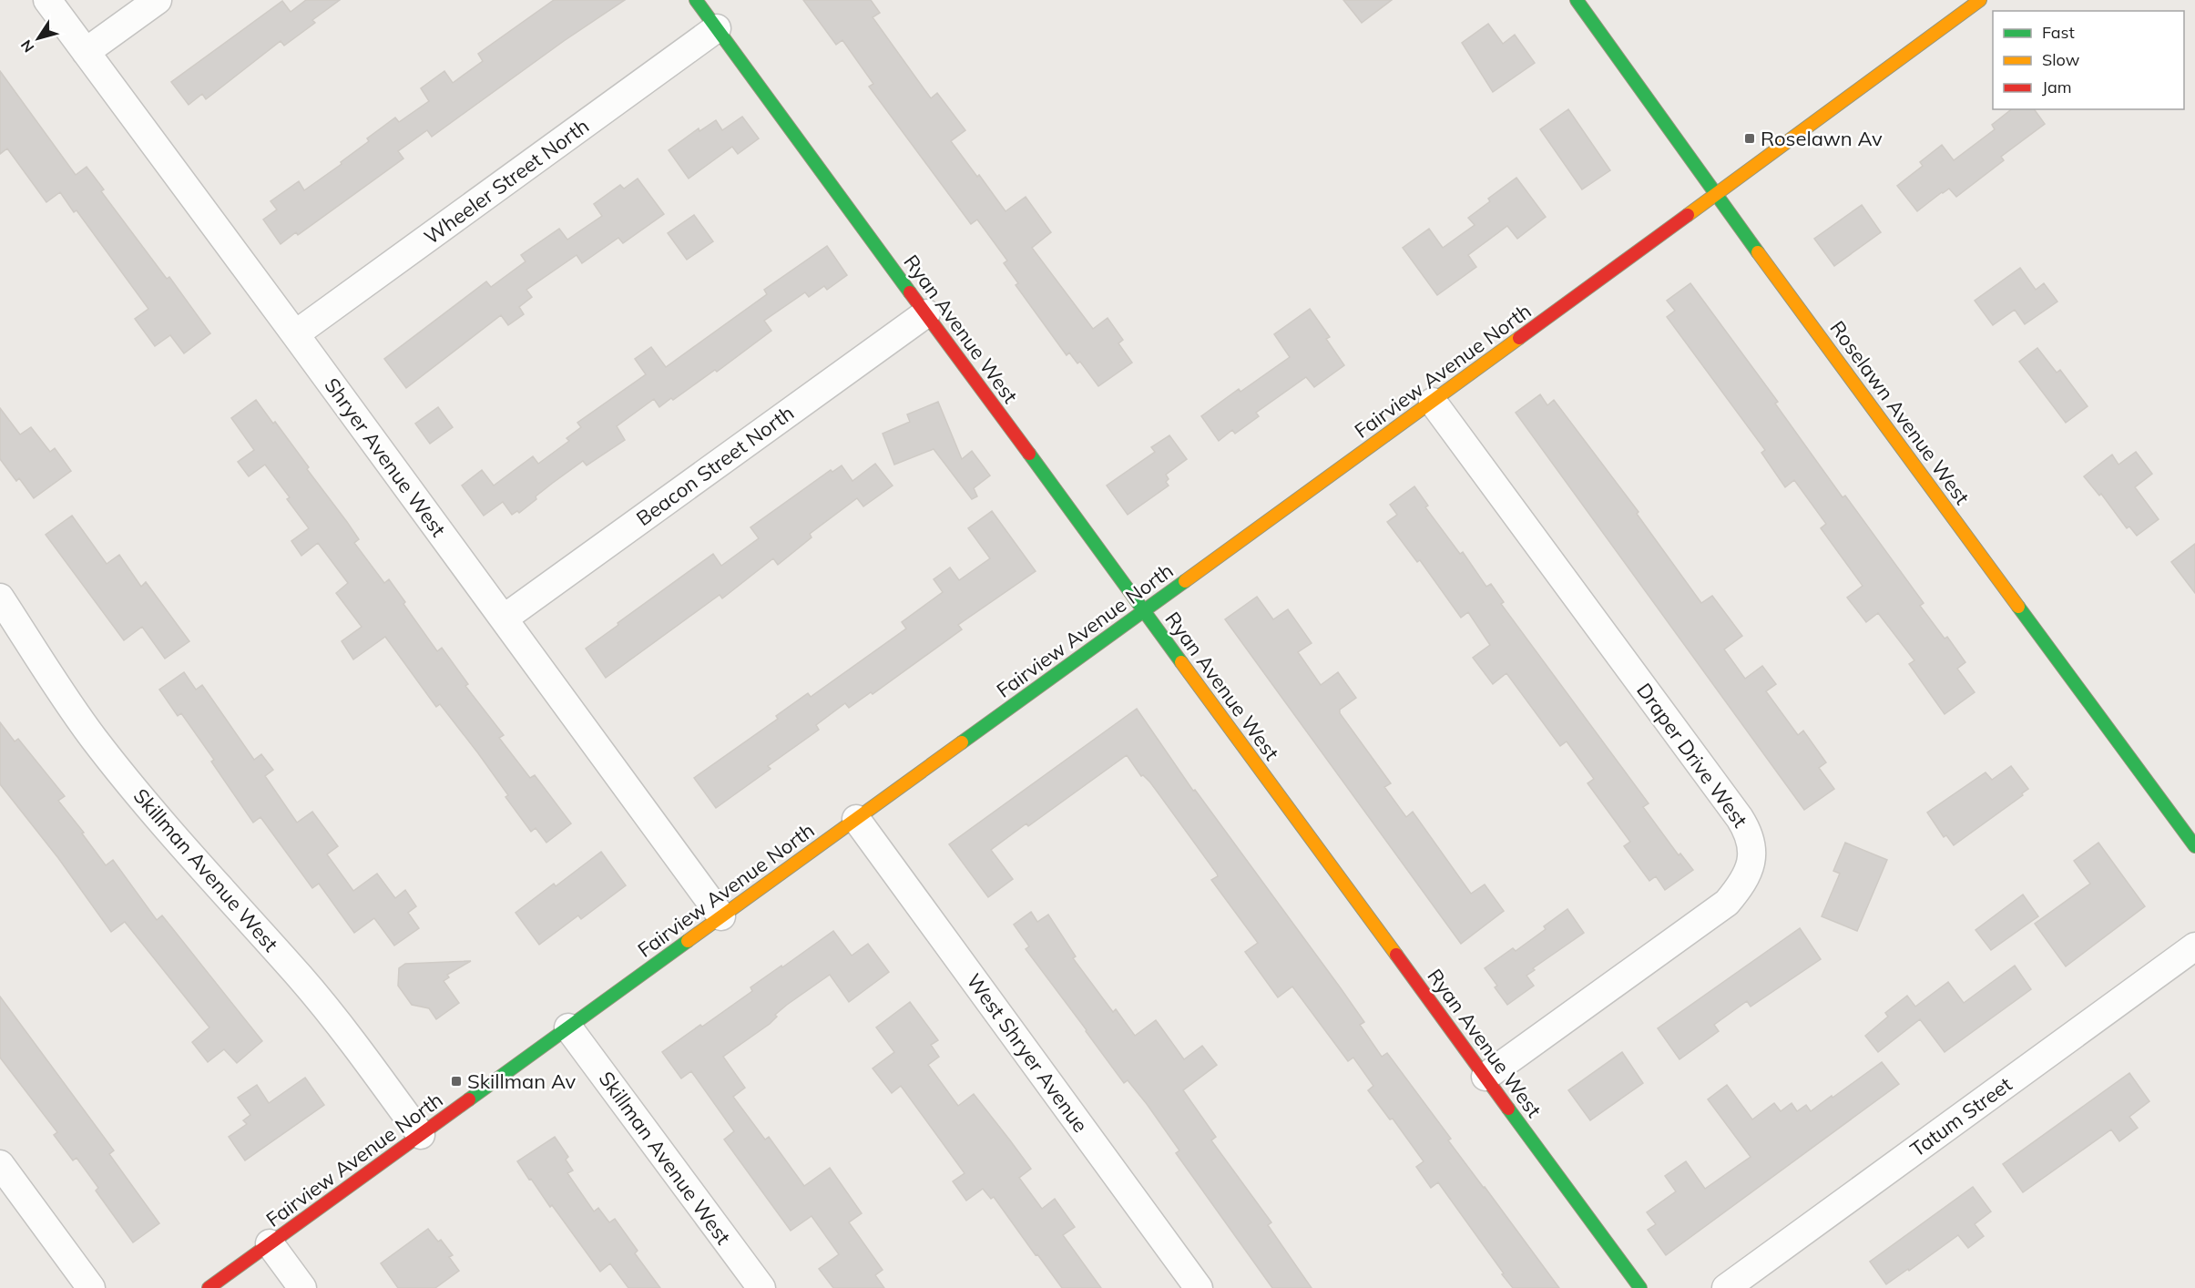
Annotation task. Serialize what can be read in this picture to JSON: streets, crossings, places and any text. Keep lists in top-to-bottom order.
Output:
{
  "streets": {
    "street": [
      "Wheeler Street North",
      "Ryan Avenue West",
      "Fairview Avenue North",
      "Roselawn Avenue West",
      "Shryer Avenue West",
      "Beacon Street North",
      "Draper Drive West",
      "Skillman Avenue West",
      "West Shryer Avenue",
      "Tatum Street"
    ]
  },
  "crossings": [
    ["Wheeler Street North", "Ryan Avenue West"],
    ["Wheeler Street North", "Shryer Avenue West"],
    ["Ryan Avenue West", "Fairview Avenue North"],
    ["Ryan Avenue West", "Beacon Street North"],
    ["Ryan Avenue West", "Draper Drive West"],
    ["Fairview Avenue North", "Roselawn Avenue West"],
    ["Fairview Avenue North", "Shryer Avenue West"],
    ["Fairview Avenue North", "Draper Drive West"],
    ["Fairview Avenue North", "Skillman Avenue West"],
    ["Fairview Avenue North", "West Shryer Avenue"],
    ["Shryer Avenue West", "Beacon Street North"]
  ],
  "places": {
    "transit": ["Roselawn Av", "Skillman Av"]
  },
  "legend": ["Fast", "Slow", "Jam"],
  "north": "bottom left"
}
